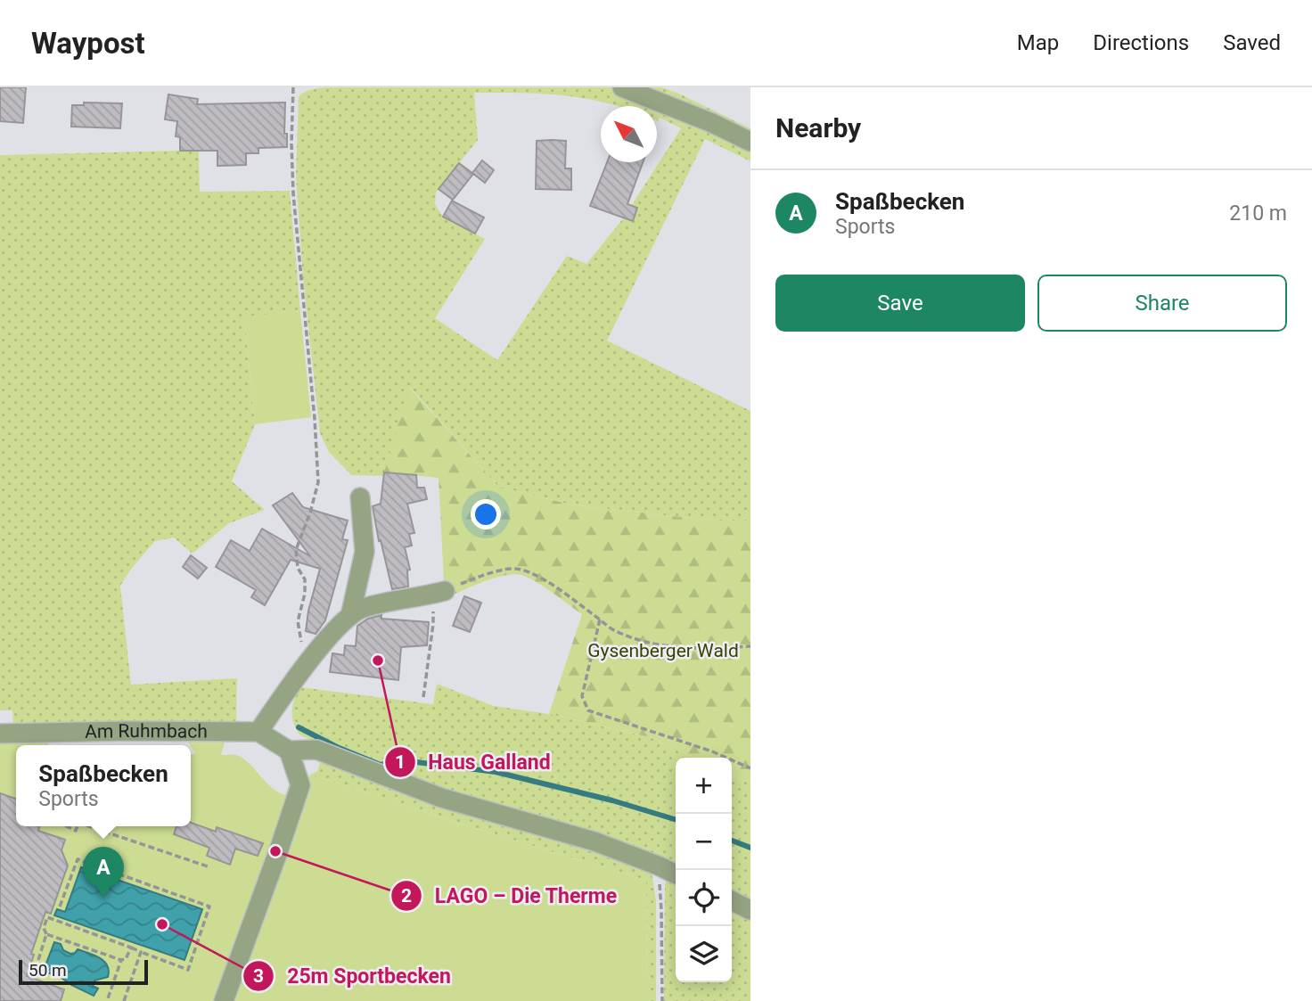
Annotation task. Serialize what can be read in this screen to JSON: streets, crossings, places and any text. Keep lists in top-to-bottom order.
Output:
{
  "streets": {
    "street": ["Am Ruhmbach"]
  },
  "parks": ["Gysenberger Wald"],
  "places": ["Haus Galland", "LAGO – Die Therme", "25m Sportbecken"],
  "scale_bar": "50 m",
  "north": "top left",
  "page": {
    "header": "Waypost",
    "nav": ["Map", "Directions", "Saved"],
    "heading": "Nearby",
    "list": [
      {
        "mark": "A",
        "name": "Spaßbecken",
        "note": "Sports",
        "value": "210 m"
      }
    ],
    "buttons": ["Save", "Share"],
    "popup": ["Spaßbecken", "Sports"],
    "map_buttons": ["+", "−"],
    "pins": "A",
    "scale": "50 m"
  }
}
